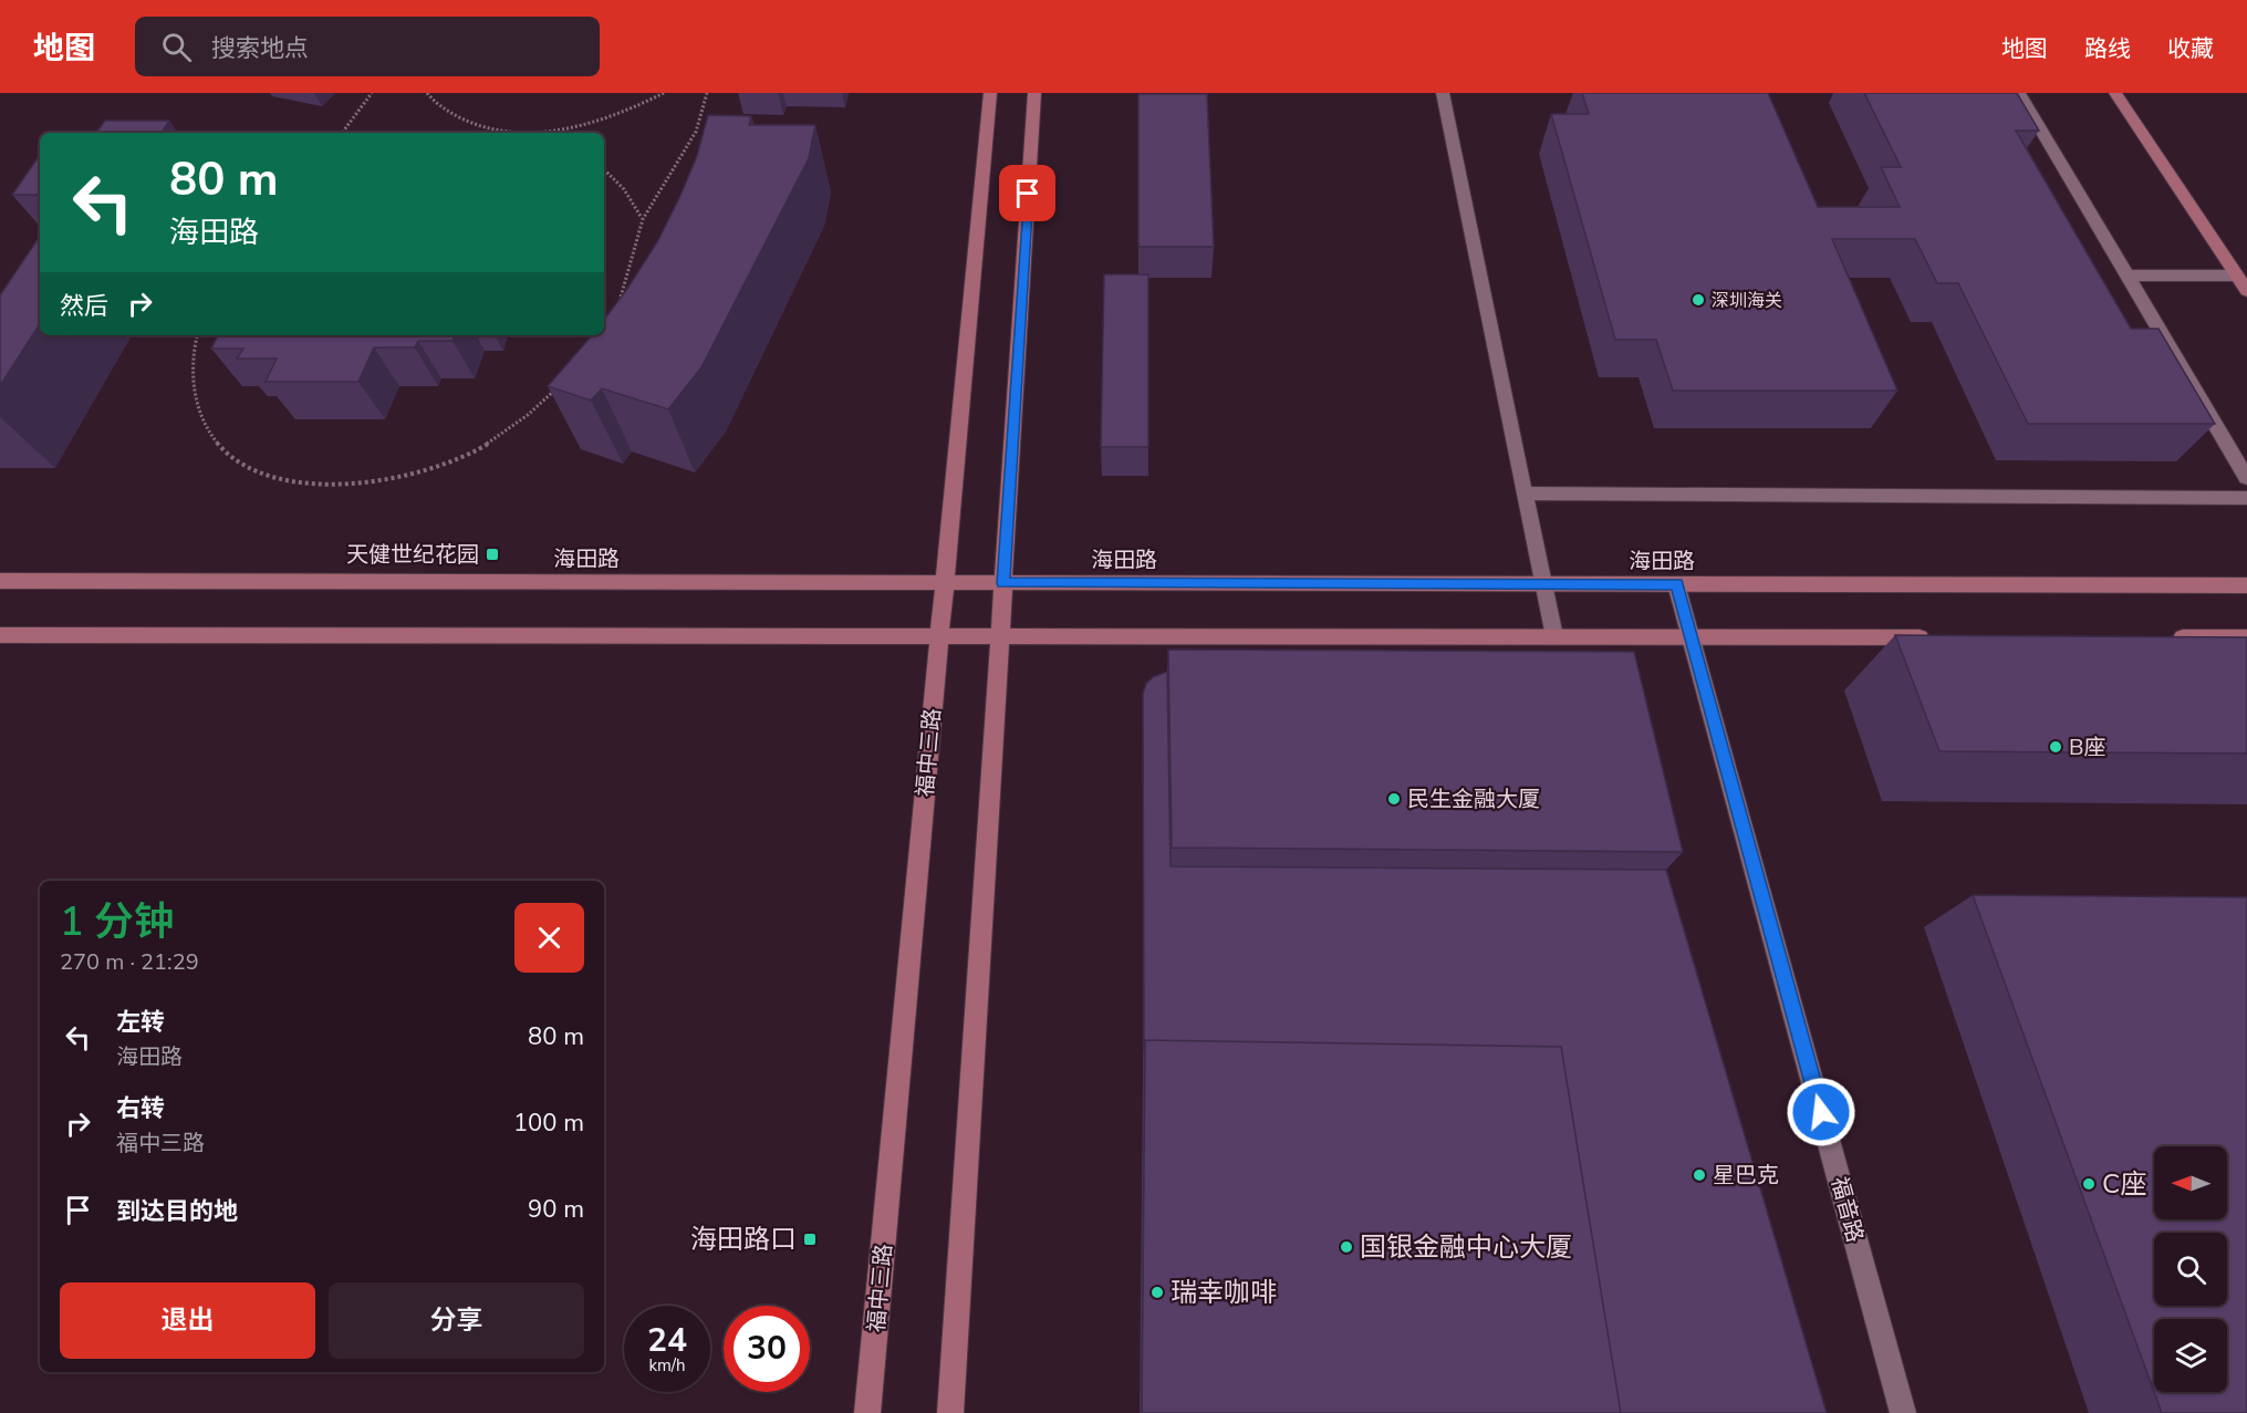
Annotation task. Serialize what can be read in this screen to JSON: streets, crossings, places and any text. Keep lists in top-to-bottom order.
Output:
{
  "streets": {
    "street": ["海田路", "福中三路", "福音路"]
  },
  "crossings": [
    ["海田路", "福中三路"],
    ["海田路", "福音路"]
  ],
  "places": {
    "other": [
      "深圳海关",
      "B座",
      "民生金融大厦",
      "星巴克",
      "C座",
      "国银金融中心大厦",
      "瑞幸咖啡"
    ],
    "transit": ["天健世纪花园", "海田路口"]
  },
  "north": "left",
  "page": {
    "header": "地图",
    "search": "搜索地点",
    "nav": ["地图", "路线", "收藏"],
    "turn": ["80 m", "海田路"],
    "then": "然后",
    "heading": ["1 分钟", "270 m · 21:29"],
    "list": [
      {
        "name": "左转",
        "note": "海田路",
        "value": "80 m"
      },
      {
        "name": "右转",
        "note": "福中三路",
        "value": "100 m"
      },
      {
        "name": "到达目的地",
        "value": "90 m"
      }
    ],
    "buttons": ["退出", "分享"],
    "speed": "24 km/h",
    "limit": "30"
  }
}
